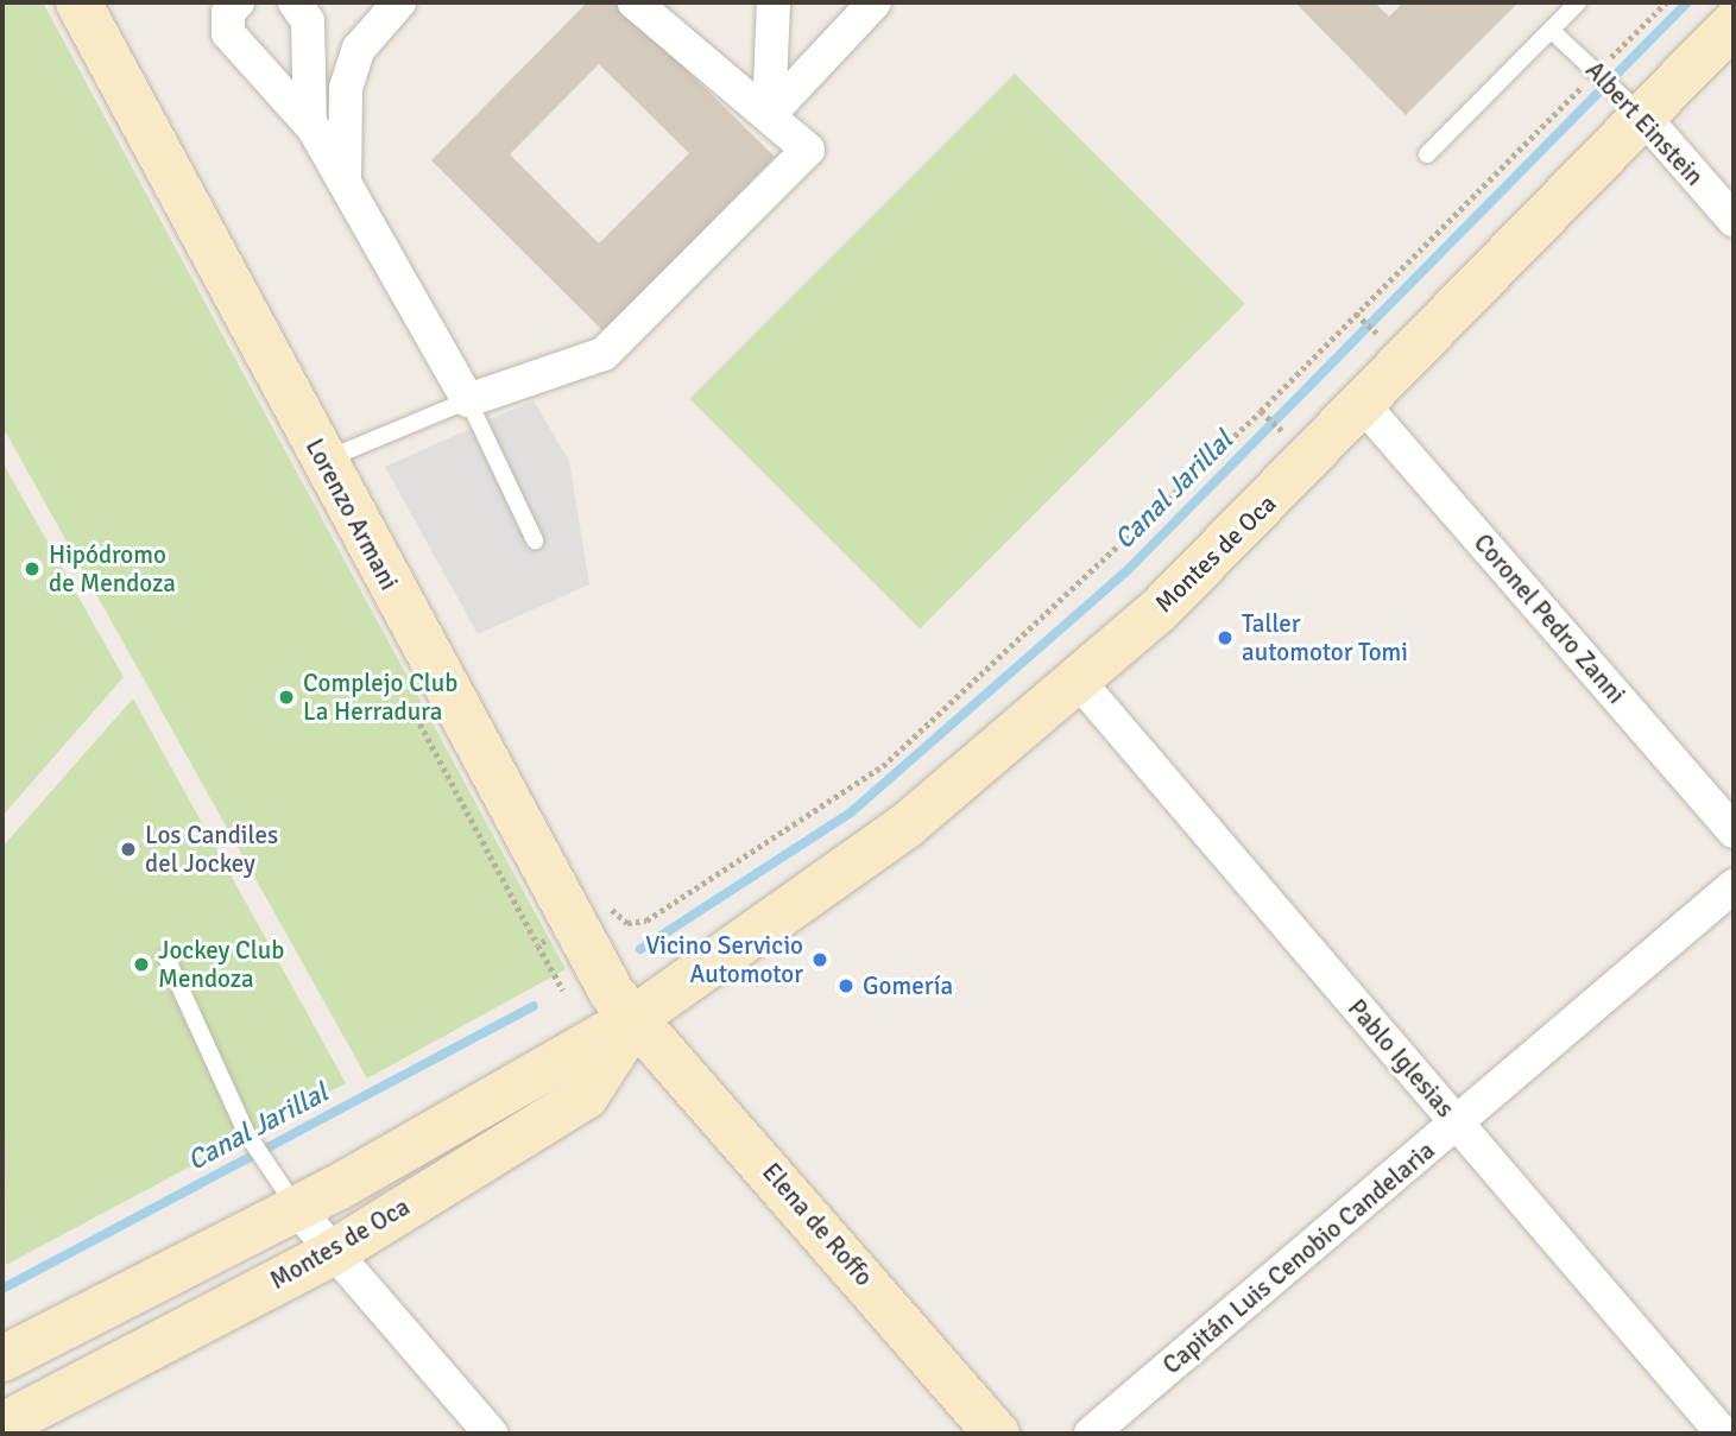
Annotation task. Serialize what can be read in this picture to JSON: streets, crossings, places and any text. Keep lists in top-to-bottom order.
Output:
{
  "streets": {
    "main road": ["Lorenzo Armani", "Montes de Oca", "Elena de Roffo"],
    "street": [
      "Albert Einstein",
      "Coronel Pedro Zanni",
      "Pablo Iglesias",
      "Capitán Luis Cenobio Candelaria"
    ]
  },
  "crossings": [
    ["Albert Einstein", "Montes de Oca"],
    ["Lorenzo Armani", "Montes de Oca"],
    ["Lorenzo Armani", "Elena de Roffo"],
    ["Montes de Oca", "Coronel Pedro Zanni"],
    ["Montes de Oca", "Pablo Iglesias"],
    ["Montes de Oca", "Elena de Roffo"],
    ["Pablo Iglesias", "Capitán Luis Cenobio Candelaria"]
  ],
  "water": ["Canal Jarillal"],
  "places": [
    "Hipódromo de Mendoza",
    "Taller automotor Tomi",
    "Complejo Club La Herradura",
    "Los Candiles del Jockey",
    "Vicino Servicio Automotor",
    "Jockey Club Mendoza",
    "Gomería"
  ]
}
